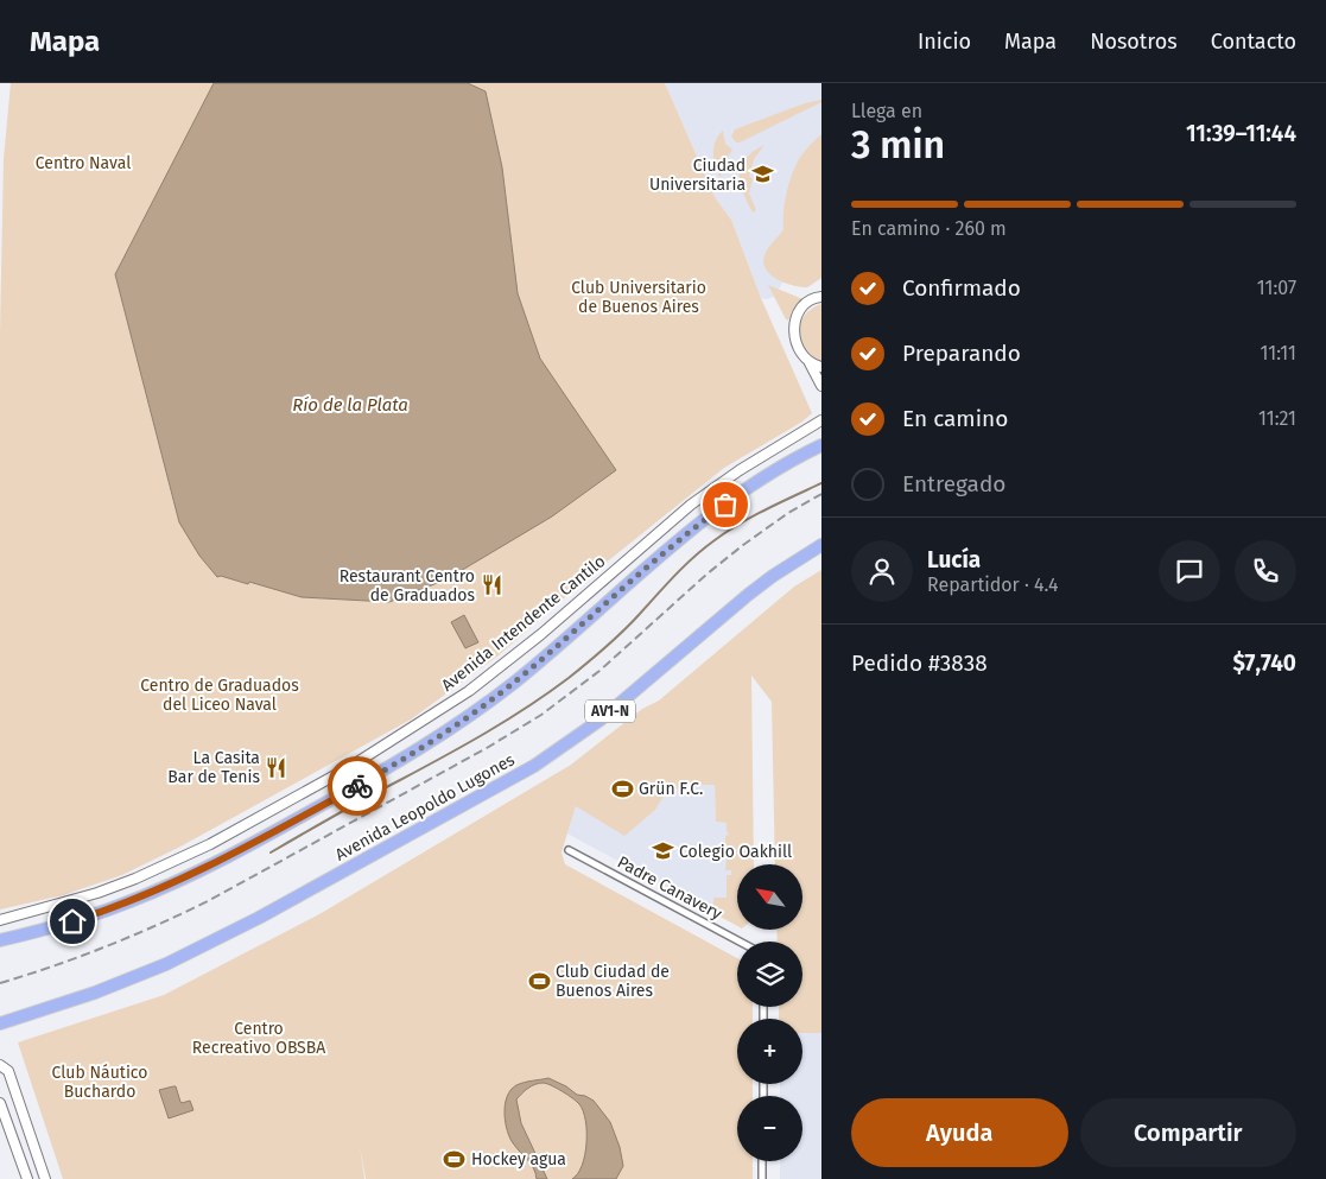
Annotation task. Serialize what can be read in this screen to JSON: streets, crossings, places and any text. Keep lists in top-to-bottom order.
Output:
{
  "streets": {
    "highway": ["AV1-N", "Avenida Leopoldo Lugones"],
    "street": ["Avenida Intendente Cantilo", "Padre Canavery"]
  },
  "water": ["Río de la Plata"],
  "parks": [
    "Centro Naval",
    "Club Universitario de Buenos Aires",
    "Centro de Graduados del Liceo Naval",
    "Centro Recreativo OBSBA",
    "Club Náutico Buchardo"
  ],
  "places": {
    "school or university": ["Ciudad Universitaria", "Colegio Oakhill"],
    "restaurant": ["Restaurant Centro de Graduados", "La Casita Bar de Tenis"],
    "sports": ["Grün F.C.", "Club Ciudad de Buenos Aires", "Hockey agua"]
  },
  "north": "top left",
  "page": {
    "header": "Mapa",
    "nav": [
      "Inicio",
      "Mapa",
      "Nosotros",
      "Contacto"
    ],
    "heading": ["3 min", "Llega en", "11:39–11:44"],
    "panel": [
      "Lucía",
      "Repartidor · 4.4",
      "Pedido #3838",
      "$7,740"
    ],
    "bar": "En camino · 260 m",
    "list": [
      ["Confirmado", "11:07"],
      ["Preparando", "11:11"],
      ["En camino", "11:21"],
      "Entregado"
    ],
    "map_buttons": ["+", "−"],
    "buttons": ["Ayuda", "Compartir"]
  }
}
